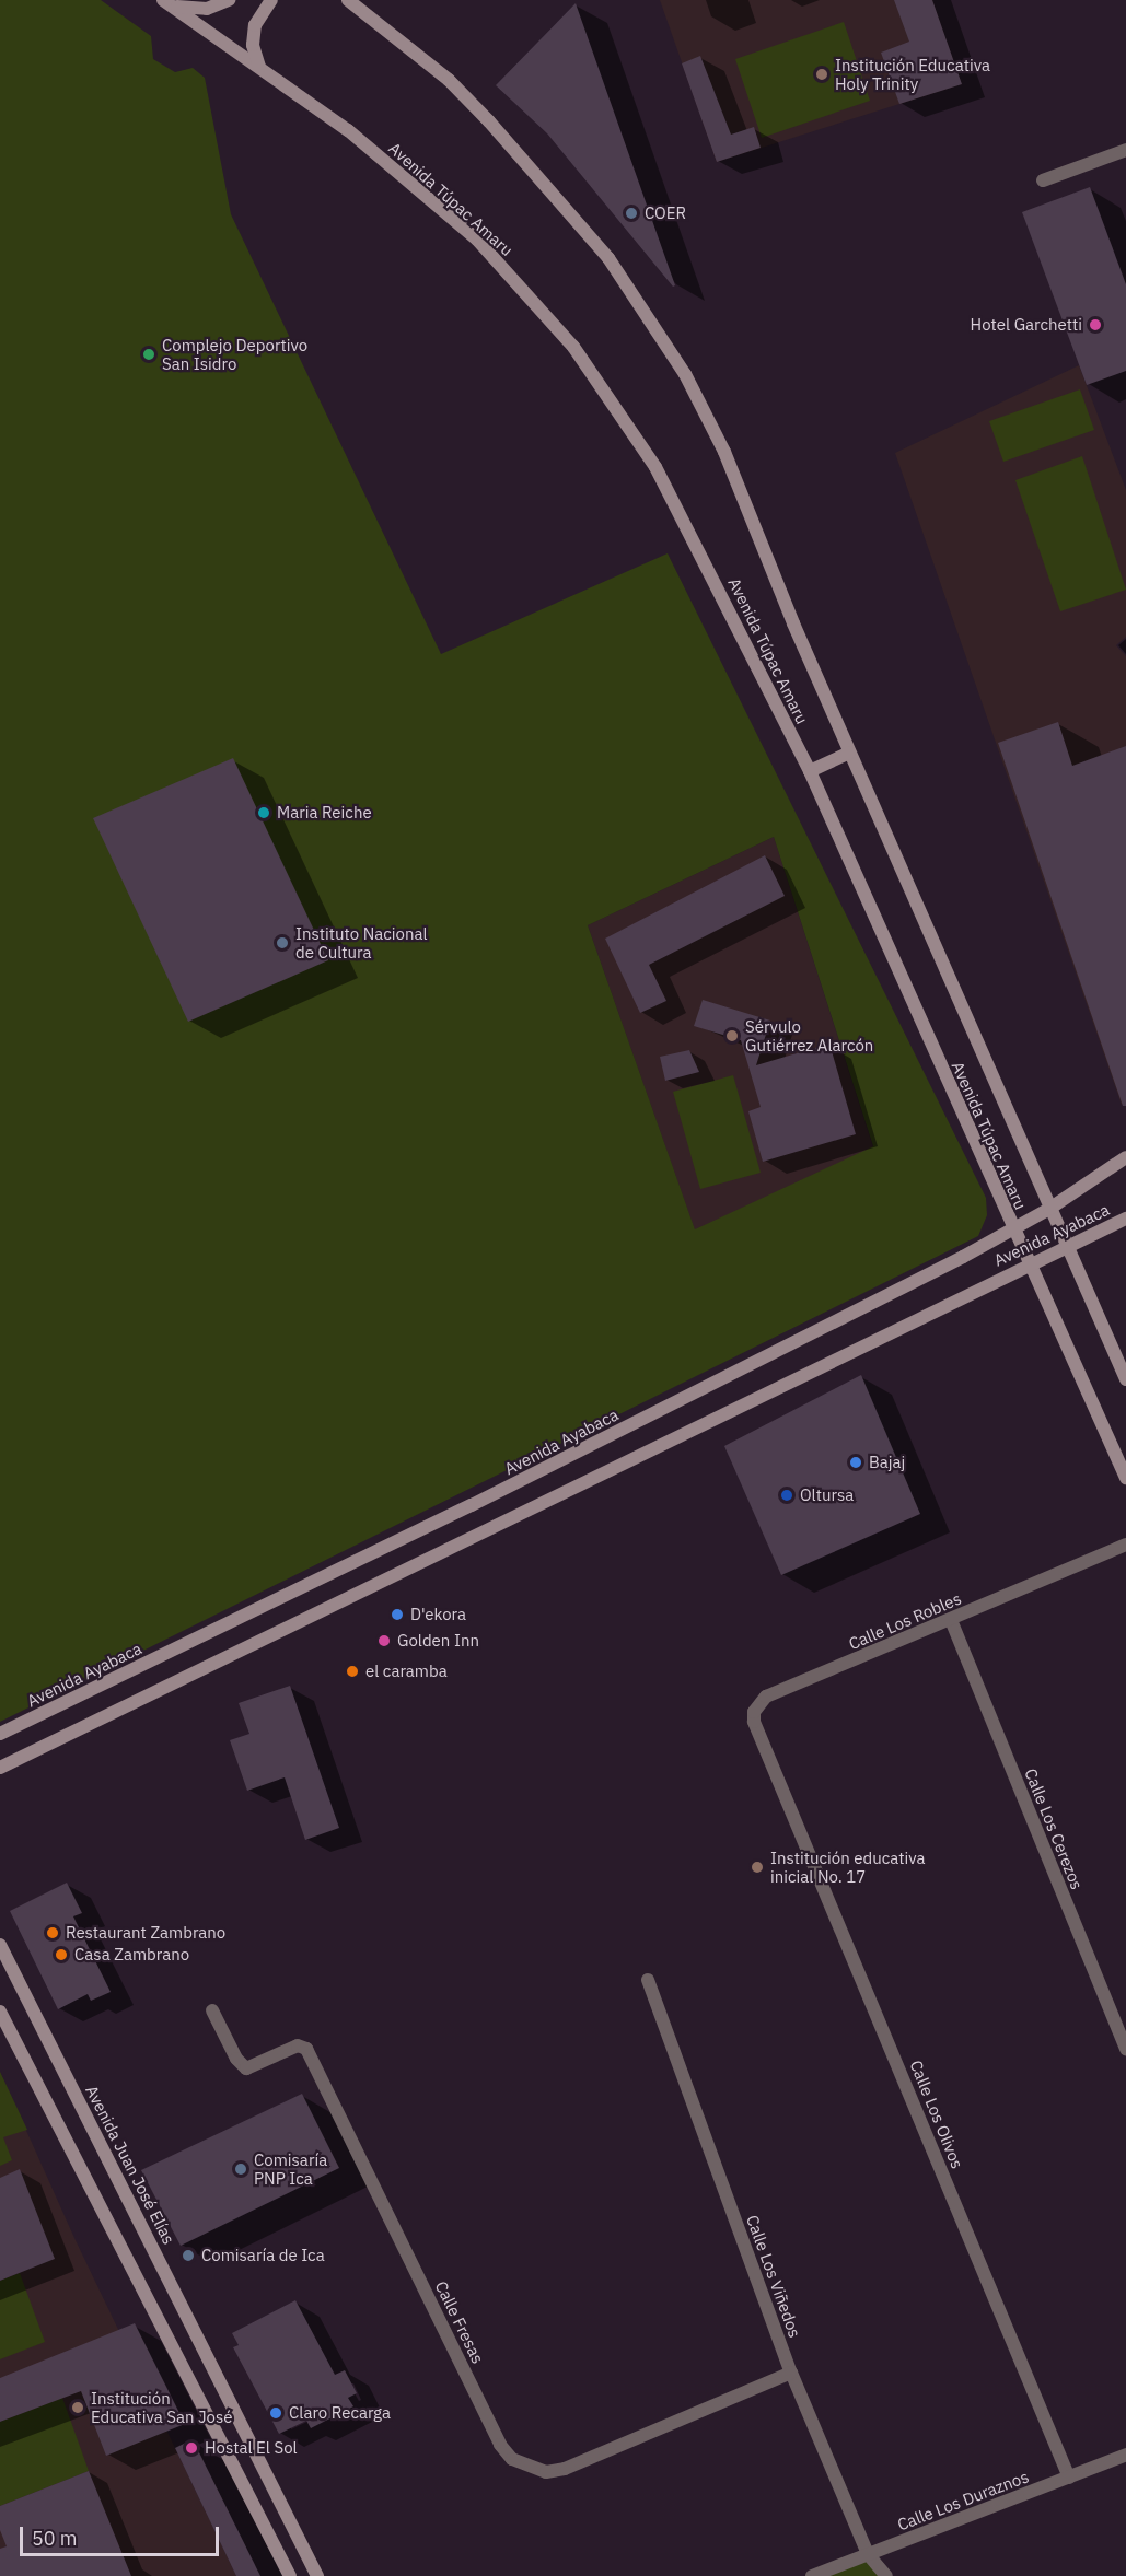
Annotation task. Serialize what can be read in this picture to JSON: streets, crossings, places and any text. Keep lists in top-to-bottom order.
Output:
{
  "streets": {
    "street": [
      "Avenida Túpac Amaru",
      "Avenida Ayabaca",
      "Calle Los Robles",
      "Calle Los Cerezos",
      "Calle Los Olivos",
      "Avenida Juan José Elías",
      "Calle Los Viñedos",
      "Calle Fresas",
      "Calle Los Duraznos"
    ]
  },
  "crossings": [
    ["Avenida Túpac Amaru", "Avenida Ayabaca"],
    ["Calle Los Robles", "Calle Los Cerezos"],
    ["Calle Los Robles", "Calle Los Olivos"],
    ["Calle Los Olivos", "Calle Los Duraznos"],
    ["Calle Los Viñedos", "Calle Fresas"],
    ["Calle Los Viñedos", "Calle Los Duraznos"]
  ],
  "places": [
    "Institución Educativa Holy Trinity",
    "COER",
    "Hotel Garchetti",
    "Complejo Deportivo San Isidro",
    "Maria Reiche",
    "Instituto Nacional de Cultura",
    "Sérvulo Gutiérrez Alarcón",
    "Bajaj",
    "Oltursa",
    "D'ekora",
    "Golden Inn",
    "el caramba",
    "Institución educativa inicial No. 17",
    "Restaurant Zambrano",
    "Casa Zambrano",
    "Comisaría PNP Ica",
    "Comisaría de Ica",
    "Institución Educativa San José",
    "Claro Recarga",
    "Hostal El Sol"
  ],
  "scale_bar": "50 m"
}
